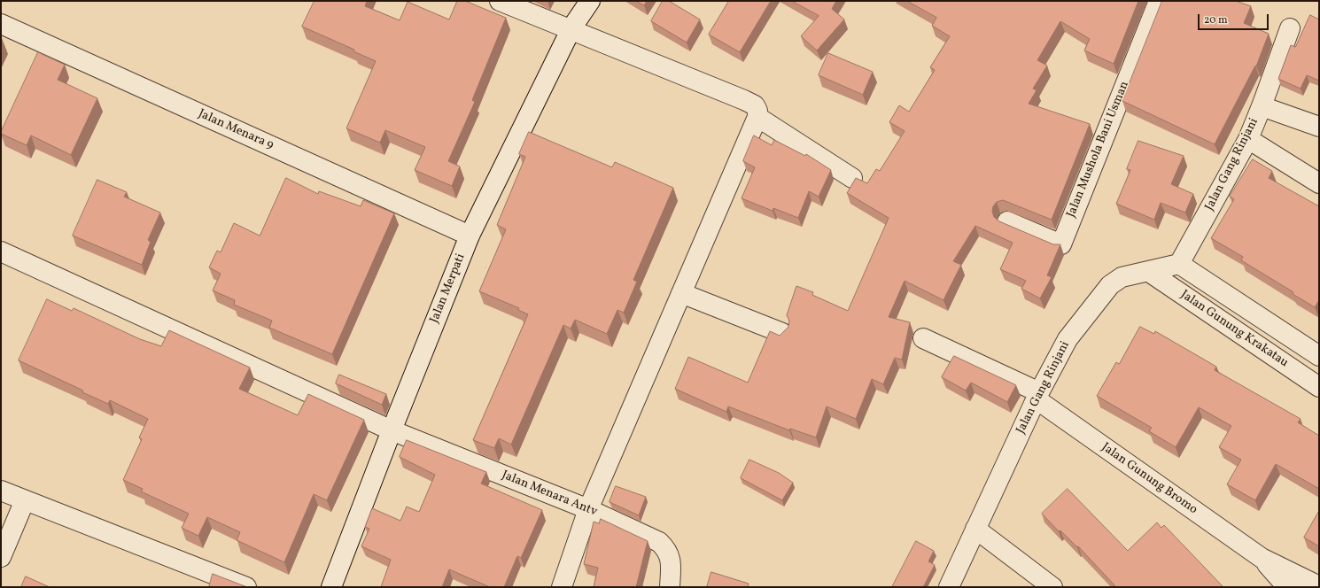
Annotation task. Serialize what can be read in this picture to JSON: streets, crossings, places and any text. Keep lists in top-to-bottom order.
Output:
{
  "streets": {
    "street": [
      "Jalan Menara 9",
      "Jalan Mushola Bani Usman",
      "Jalan Gang Rinjani",
      "Jalan Merpati",
      "Jalan Gunung Krakatau",
      "Jalan Gunung Bromo",
      "Jalan Menara Antv"
    ]
  },
  "crossings": [
    ["Jalan Menara 9", "Jalan Merpati"],
    ["Jalan Gang Rinjani", "Jalan Gunung Krakatau"],
    ["Jalan Gang Rinjani", "Jalan Gunung Bromo"],
    ["Jalan Merpati", "Jalan Menara Antv"]
  ],
  "scale_bar": "20 m"
}
